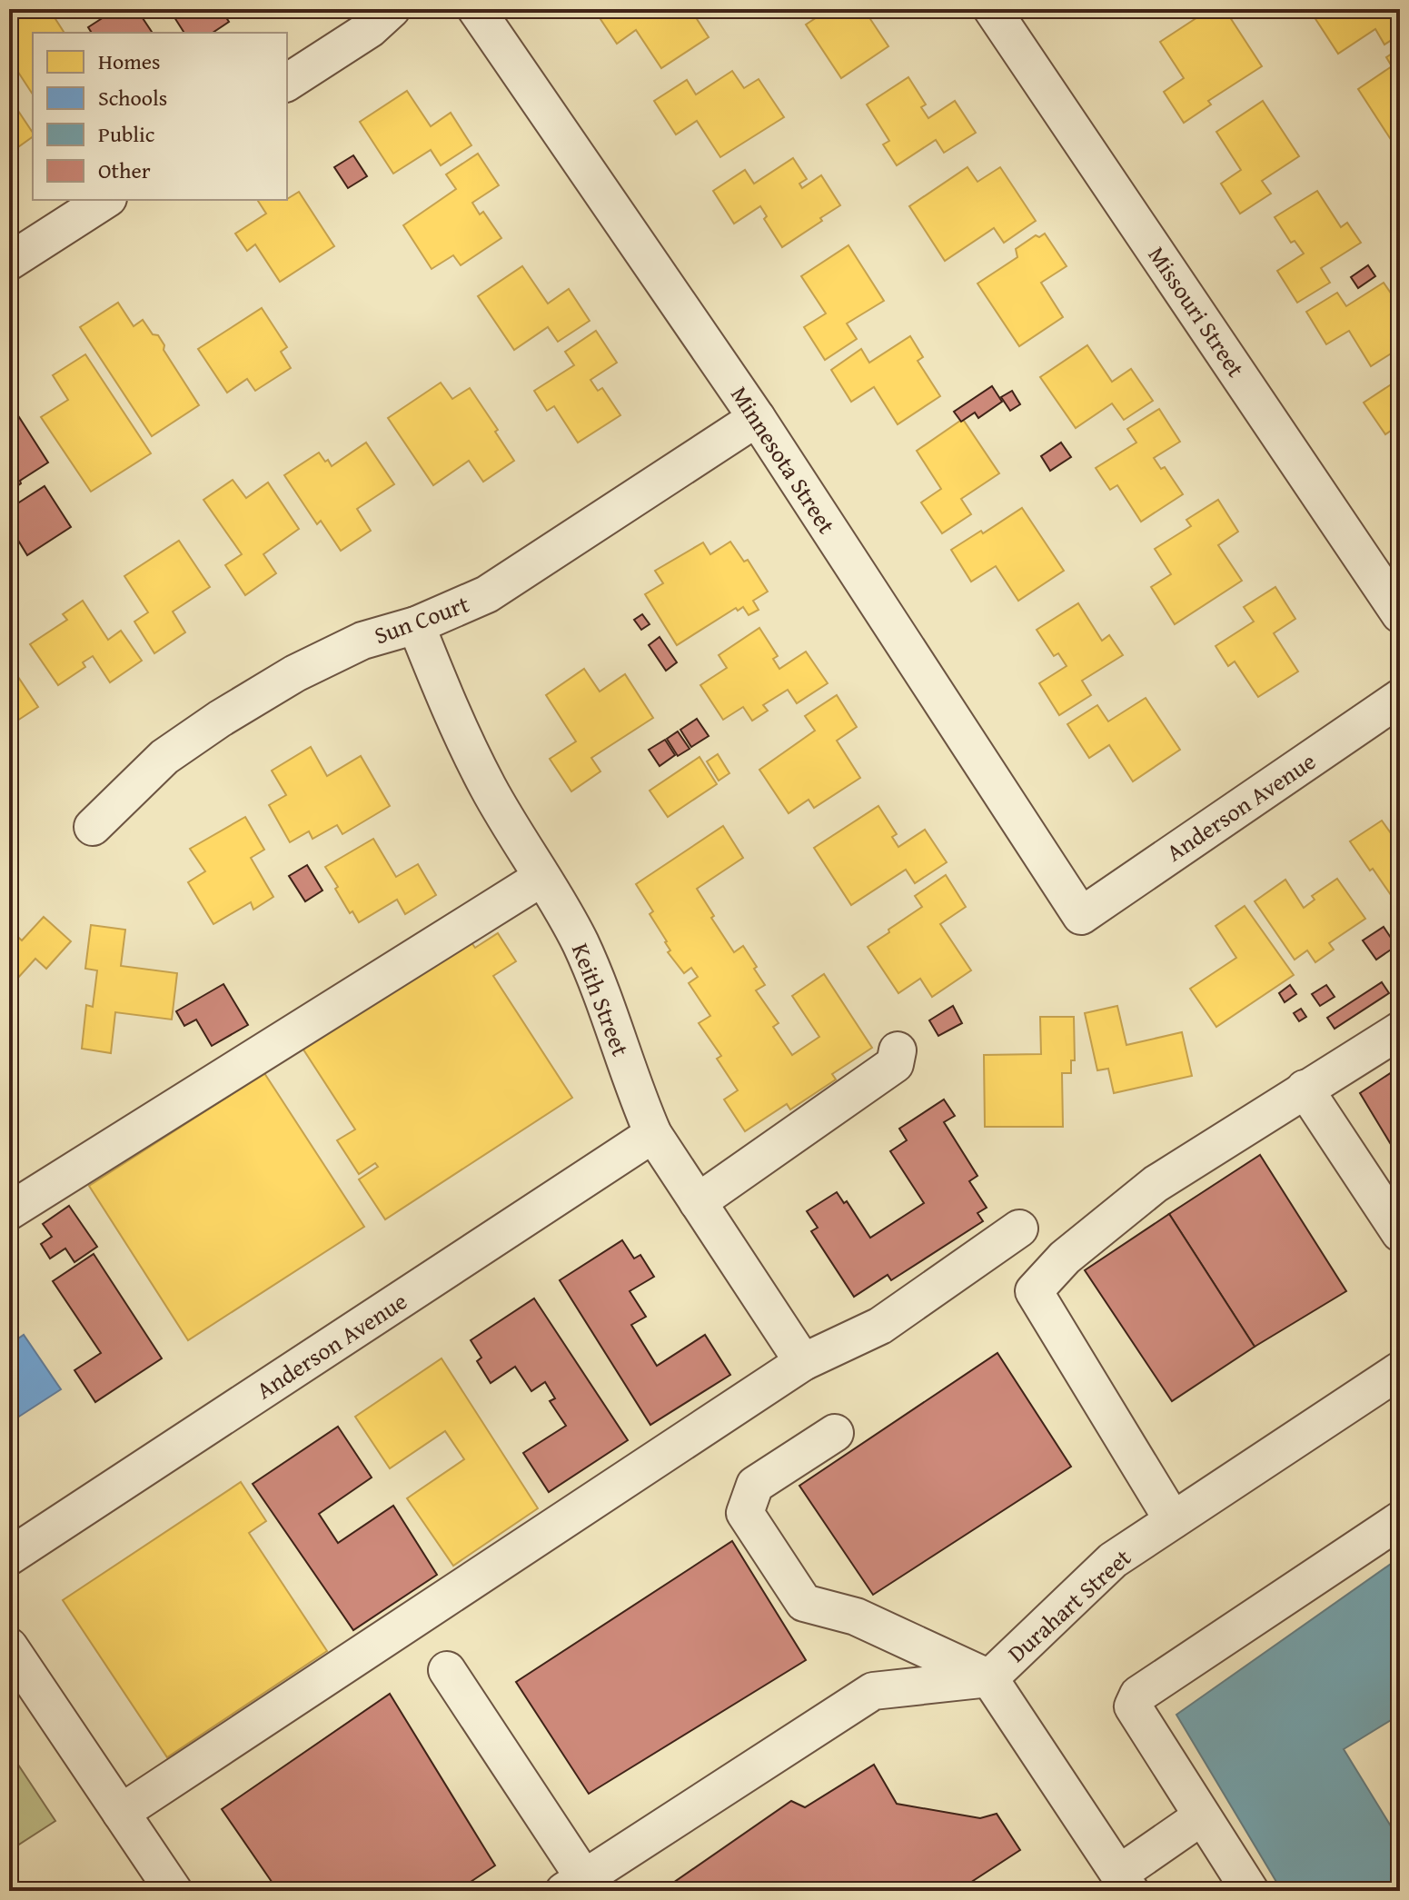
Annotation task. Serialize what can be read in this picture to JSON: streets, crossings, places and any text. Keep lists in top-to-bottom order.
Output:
{
  "streets": {
    "street": [
      "Missouri Street",
      "Minnesota Street",
      "Sun Court",
      "Anderson Avenue",
      "Keith Street",
      "Durahart Street"
    ]
  },
  "crossings": [
    ["Minnesota Street", "Sun Court"],
    ["Minnesota Street", "Anderson Avenue"],
    ["Sun Court", "Keith Street"],
    ["Anderson Avenue", "Keith Street"]
  ],
  "legend": [
    "Homes",
    "Schools",
    "Public",
    "Other"
  ]
}
